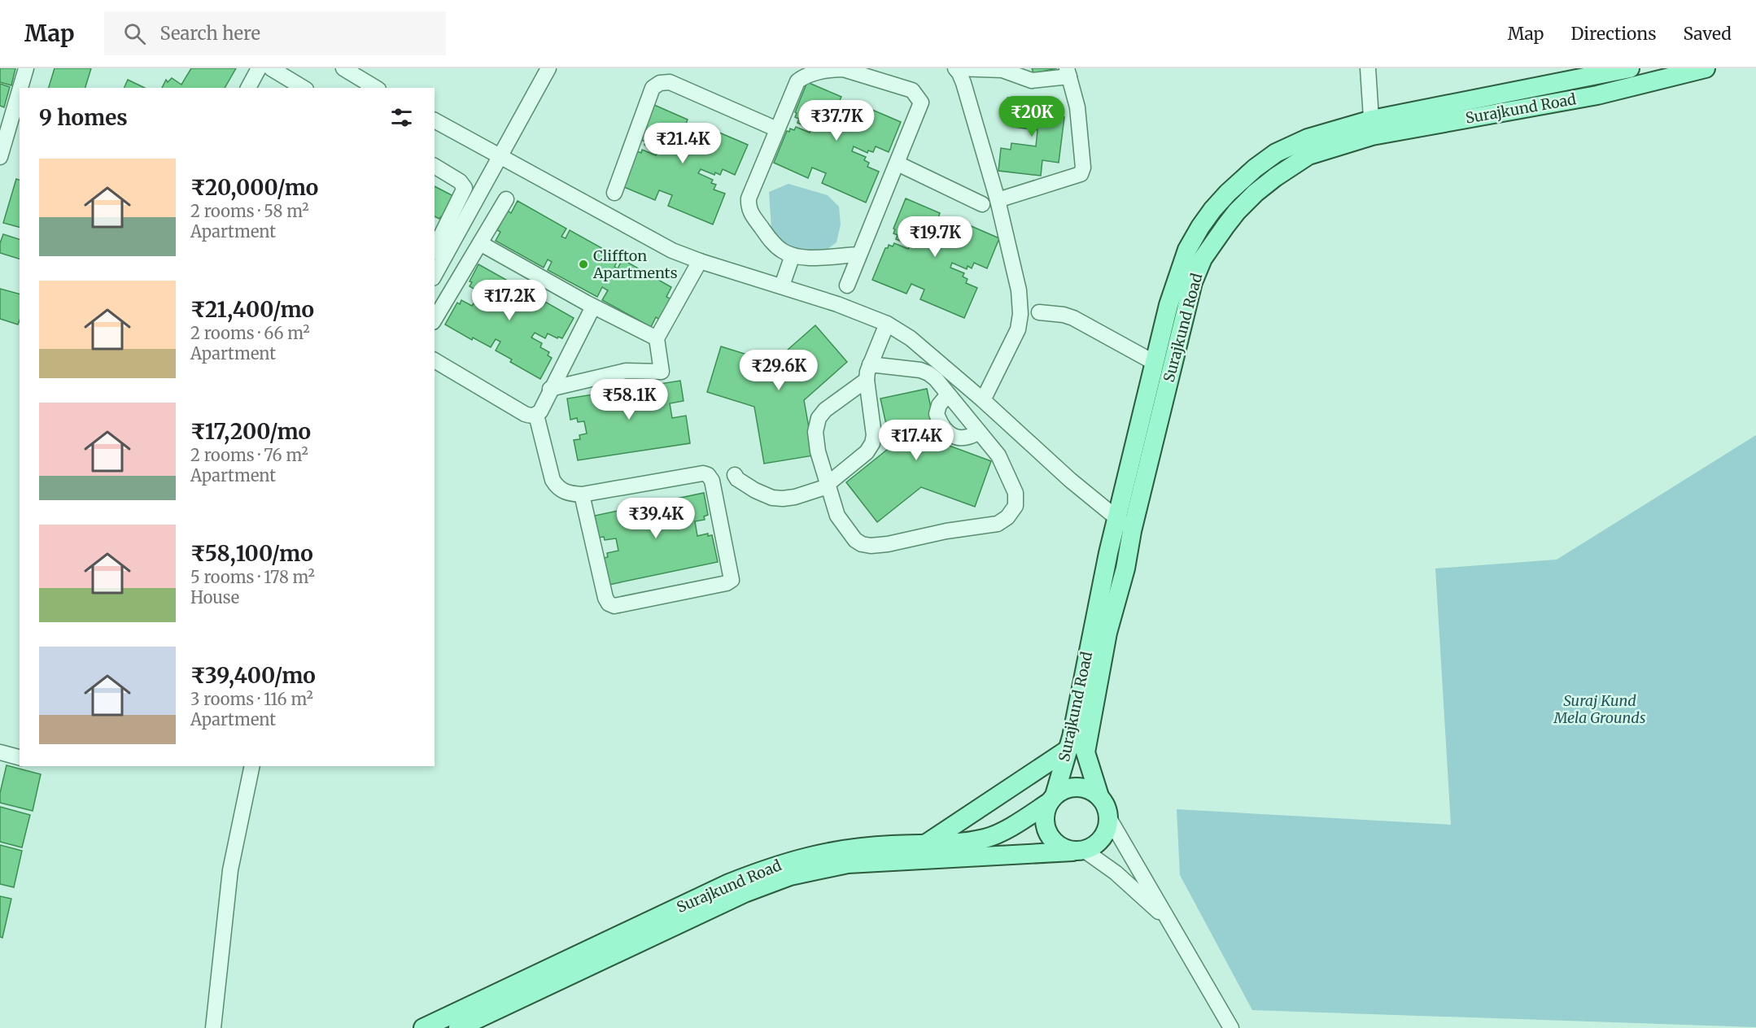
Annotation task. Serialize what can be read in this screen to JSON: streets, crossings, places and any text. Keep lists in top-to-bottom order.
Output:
{
  "streets": {
    "main road": ["Surajkund Road"]
  },
  "parks": ["Suraj Kund Mela Grounds"],
  "places": ["Cliffton Apartments"],
  "page": {
    "header": "Map",
    "search": "Search here",
    "nav": ["Map", "Directions", "Saved"],
    "heading": "9 homes",
    "price": [
      "₹20K",
      "₹37.7K",
      "₹21.4K",
      "₹19.7K",
      "₹17.2K",
      "₹29.6K",
      "₹58.1K",
      "₹17.4K",
      "₹39.4K"
    ],
    "list": [
      {
        "name": "₹20,000/mo",
        "note": "2 rooms · 58 m² · Apartment"
      },
      {
        "name": "₹21,400/mo",
        "note": "2 rooms · 66 m² · Apartment"
      },
      {
        "name": "₹17,200/mo",
        "note": "2 rooms · 76 m² · Apartment"
      },
      {
        "name": "₹58,100/mo",
        "note": "5 rooms · 178 m² · House"
      },
      {
        "name": "₹39,400/mo",
        "note": "3 rooms · 116 m² · Apartment"
      }
    ]
  }
}
